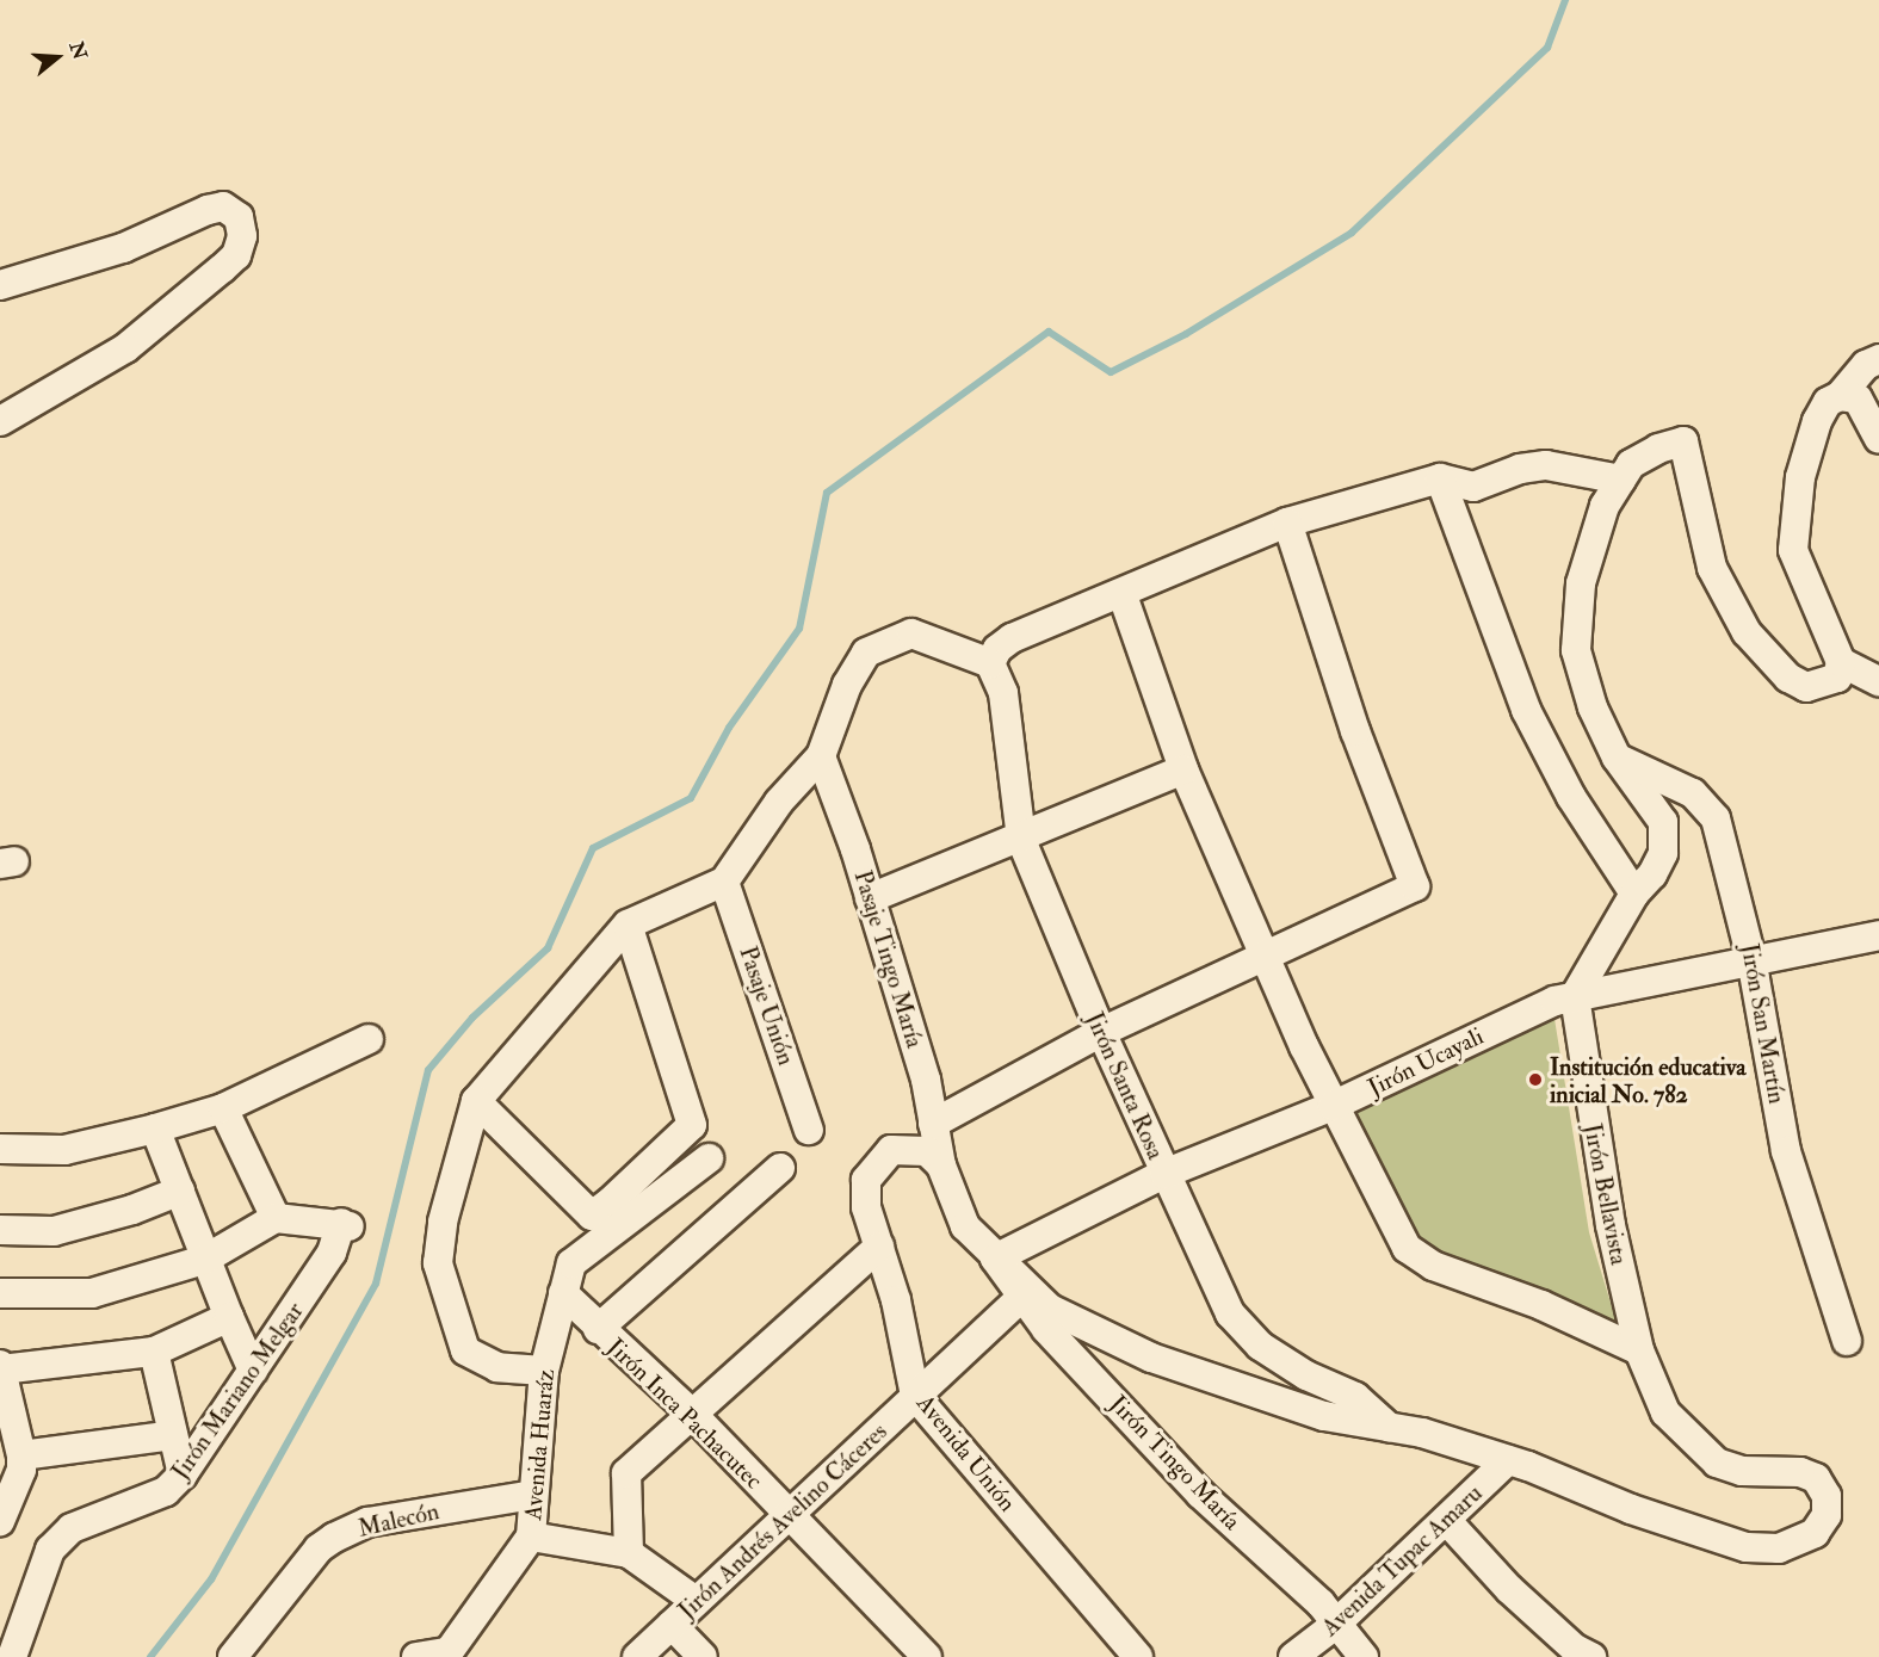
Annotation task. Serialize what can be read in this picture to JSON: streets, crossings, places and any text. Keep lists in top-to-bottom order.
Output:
{
  "streets": {
    "street": [
      "Pasaje Tingo María",
      "Pasaje Unión",
      "Jirón San Martín",
      "Jirón Ucayali",
      "Jirón Santa Rosa",
      "Jirón Bellavista",
      "Jirón Mariano Melgar",
      "Jirón Inca Pachacutec",
      "Avenida Huaráz",
      "Avenida Unión",
      "Jirón Tingo María",
      "Malecón",
      "Jirón Andrés Avelino Cáceres",
      "Avenida Tupac Amaru"
    ]
  },
  "crossings": [
    ["Pasaje Tingo María", "Jirón Santa Rosa"],
    ["Pasaje Tingo María", "Jirón Bellavista"],
    ["Pasaje Tingo María", "Avenida Unión"],
    ["Jirón San Martín", "Jirón Ucayali"],
    ["Jirón Ucayali", "Jirón Santa Rosa"],
    ["Jirón Ucayali", "Jirón Bellavista"],
    ["Jirón Ucayali", "Jirón Tingo María"],
    ["Jirón Santa Rosa", "Jirón Bellavista"],
    ["Jirón Bellavista", "Avenida Unión"],
    ["Jirón Bellavista", "Jirón Tingo María"],
    ["Jirón Bellavista", "Avenida Tupac Amaru"],
    ["Jirón Inca Pachacutec", "Avenida Huaráz"],
    ["Jirón Inca Pachacutec", "Jirón Andrés Avelino Cáceres"],
    ["Avenida Huaráz", "Malecón"],
    ["Avenida Unión", "Jirón Andrés Avelino Cáceres"],
    ["Jirón Tingo María", "Jirón Andrés Avelino Cáceres"],
    ["Jirón Tingo María", "Avenida Tupac Amaru"]
  ],
  "places": ["Institución educativa inicial No. 782"],
  "north": "right"
}
